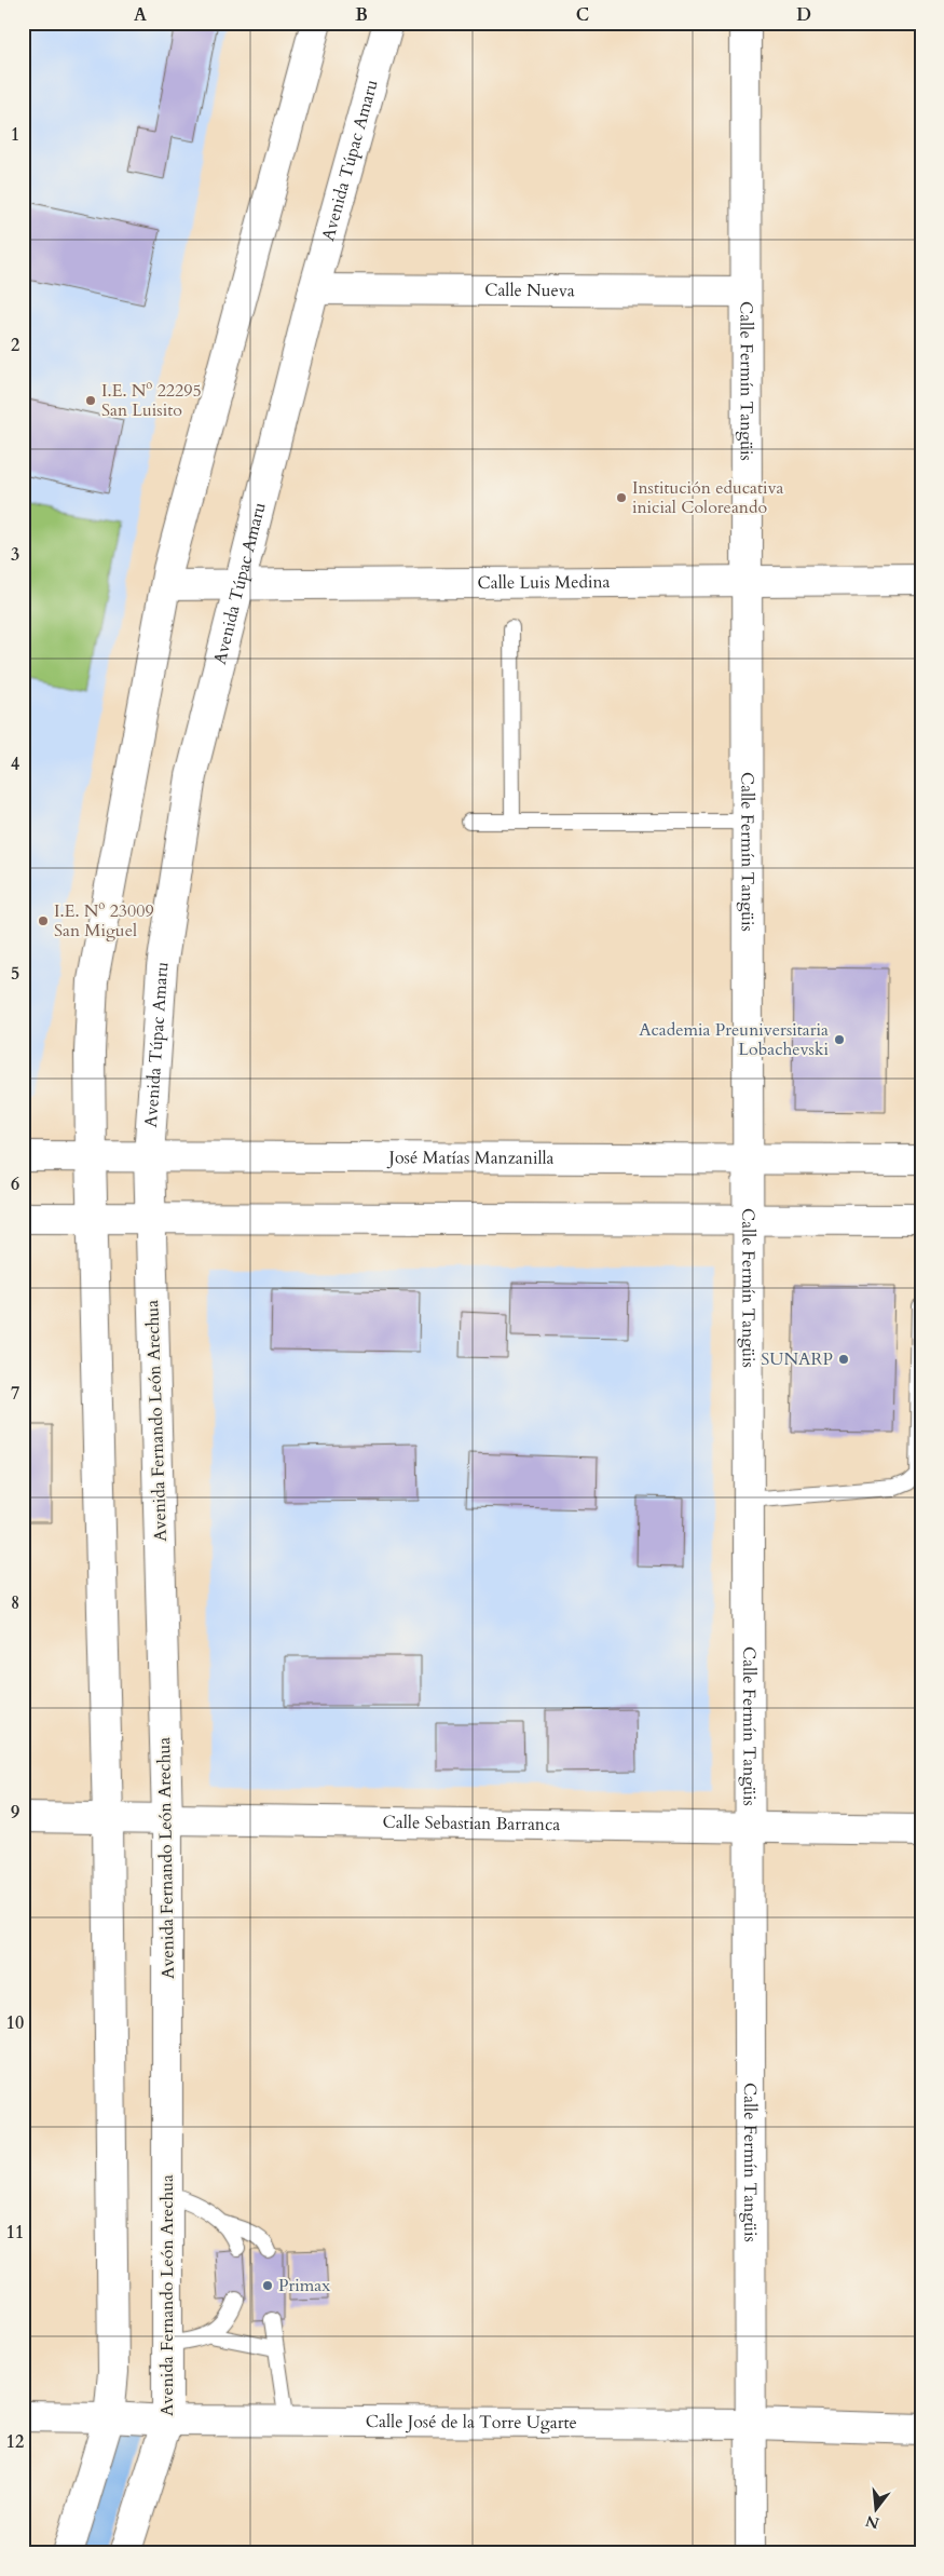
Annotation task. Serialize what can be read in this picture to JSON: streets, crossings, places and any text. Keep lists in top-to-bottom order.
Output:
{
  "streets": {
    "main road": [
      "Avenida Túpac Amaru",
      "Calle Nueva",
      "Calle Fermín Tangüis",
      "Calle Luis Medina",
      "José Matías Manzanilla",
      "Avenida Fernando León Arechua",
      "Calle Sebastian Barranca",
      "Calle José de la Torre Ugarte"
    ]
  },
  "crossings": [
    ["Avenida Túpac Amaru", "Calle Nueva"],
    ["Avenida Túpac Amaru", "Calle Luis Medina"],
    ["Avenida Túpac Amaru", "José Matías Manzanilla"],
    ["Avenida Túpac Amaru", "Avenida Fernando León Arechua"],
    ["Calle Nueva", "Calle Fermín Tangüis"],
    ["Calle Fermín Tangüis", "Calle Luis Medina"],
    ["Calle Fermín Tangüis", "José Matías Manzanilla"],
    ["Calle Fermín Tangüis", "Calle Sebastian Barranca"],
    ["Calle Fermín Tangüis", "Calle José de la Torre Ugarte"],
    ["José Matías Manzanilla", "Avenida Fernando León Arechua"],
    ["Avenida Fernando León Arechua", "Calle Sebastian Barranca"],
    ["Avenida Fernando León Arechua", "Calle José de la Torre Ugarte"]
  ],
  "places": [
    "I.E. Nº 22295 San Luisito",
    "Institución educativa inicial Coloreando",
    "I.E. Nº 23009 San Miguel",
    "Academia Preuniversitaria Lobachevski",
    "SUNARP",
    "Primax"
  ],
  "north": "bottom",
  "grid": {
    "columns": [
      "A",
      "B",
      "C",
      "D"
    ],
    "rows": [
      "1",
      "2",
      "3",
      "4",
      "5",
      "6",
      "7",
      "8",
      "9",
      "10",
      "11",
      "12"
    ]
  }
}
